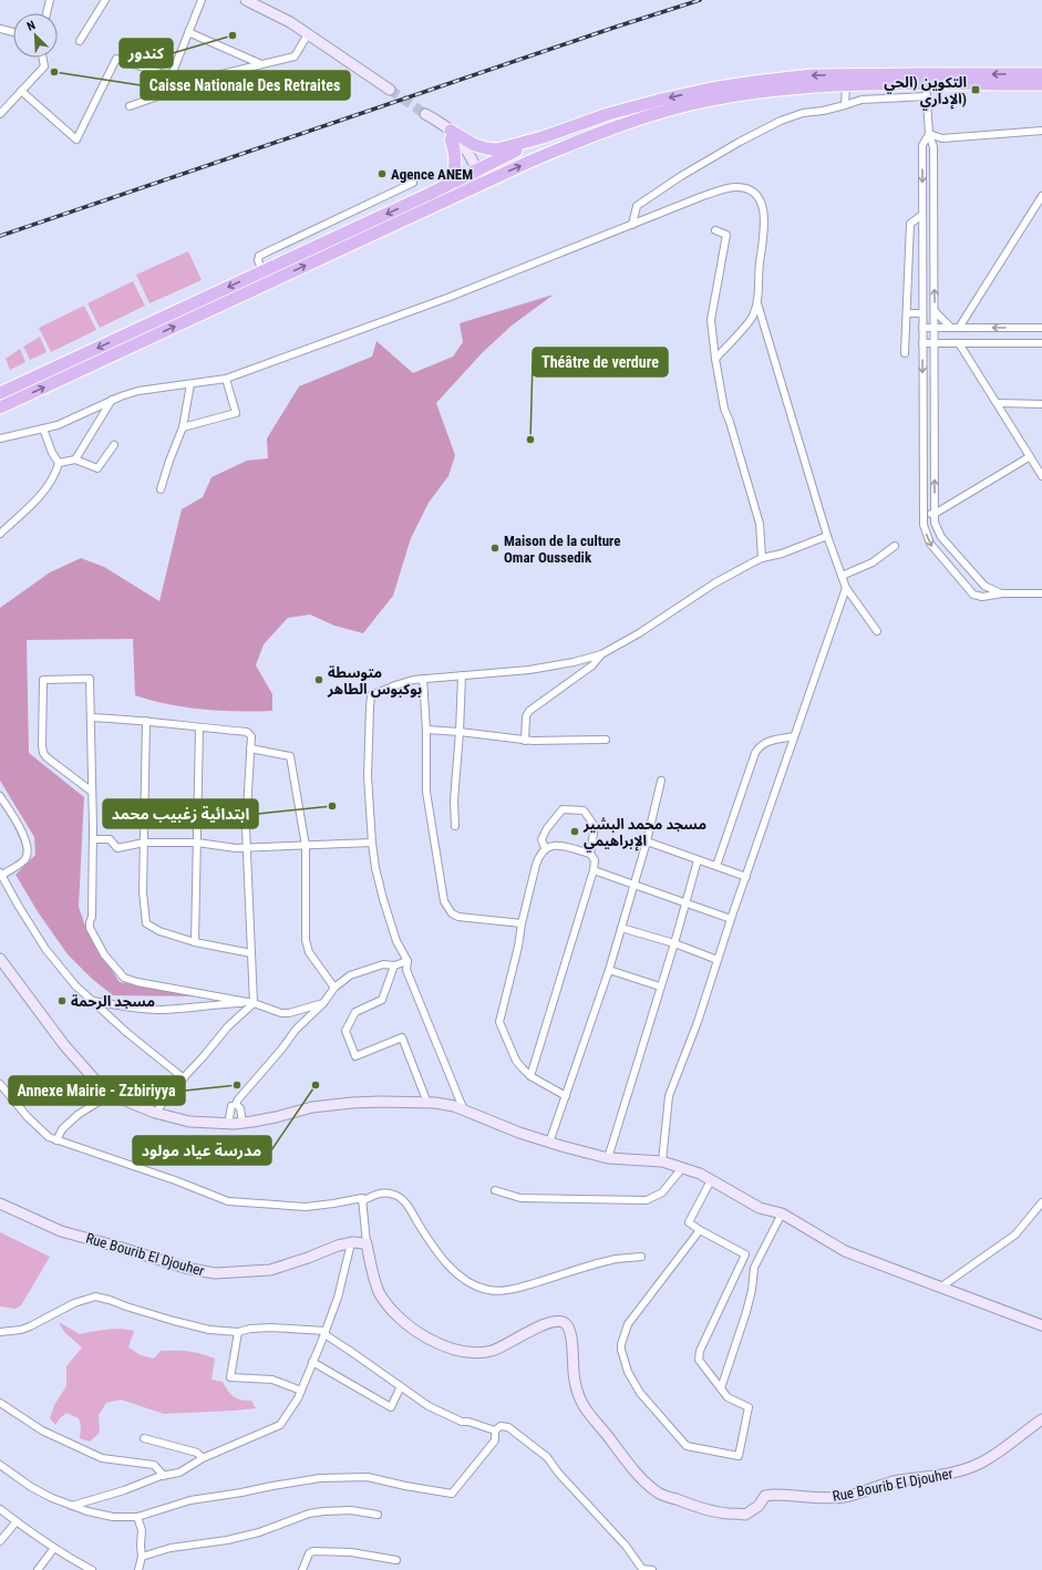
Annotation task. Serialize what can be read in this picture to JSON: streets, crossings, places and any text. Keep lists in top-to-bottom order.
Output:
{
  "streets": {
    "main road": ["Rue Bourib El Djouher"]
  },
  "places": {
    "other": [
      "كندور",
      "Caisse Nationale Des Retraites",
      "Agence ANEM",
      "Théâtre de verdure",
      "Maison de la culture Omar Oussedik",
      "متوسطة بوكبوس الطاهر",
      "ابتدائية زغبيب محمد",
      "مسجد محمد البشير الإبراهيمي",
      "مسجد الرحمة",
      "Annexe Mairie - Zzbiriyya",
      "مدرسة عياد مولود"
    ],
    "transit": ["التكوين (الحي الإداري)"]
  },
  "north": "top left"
}
